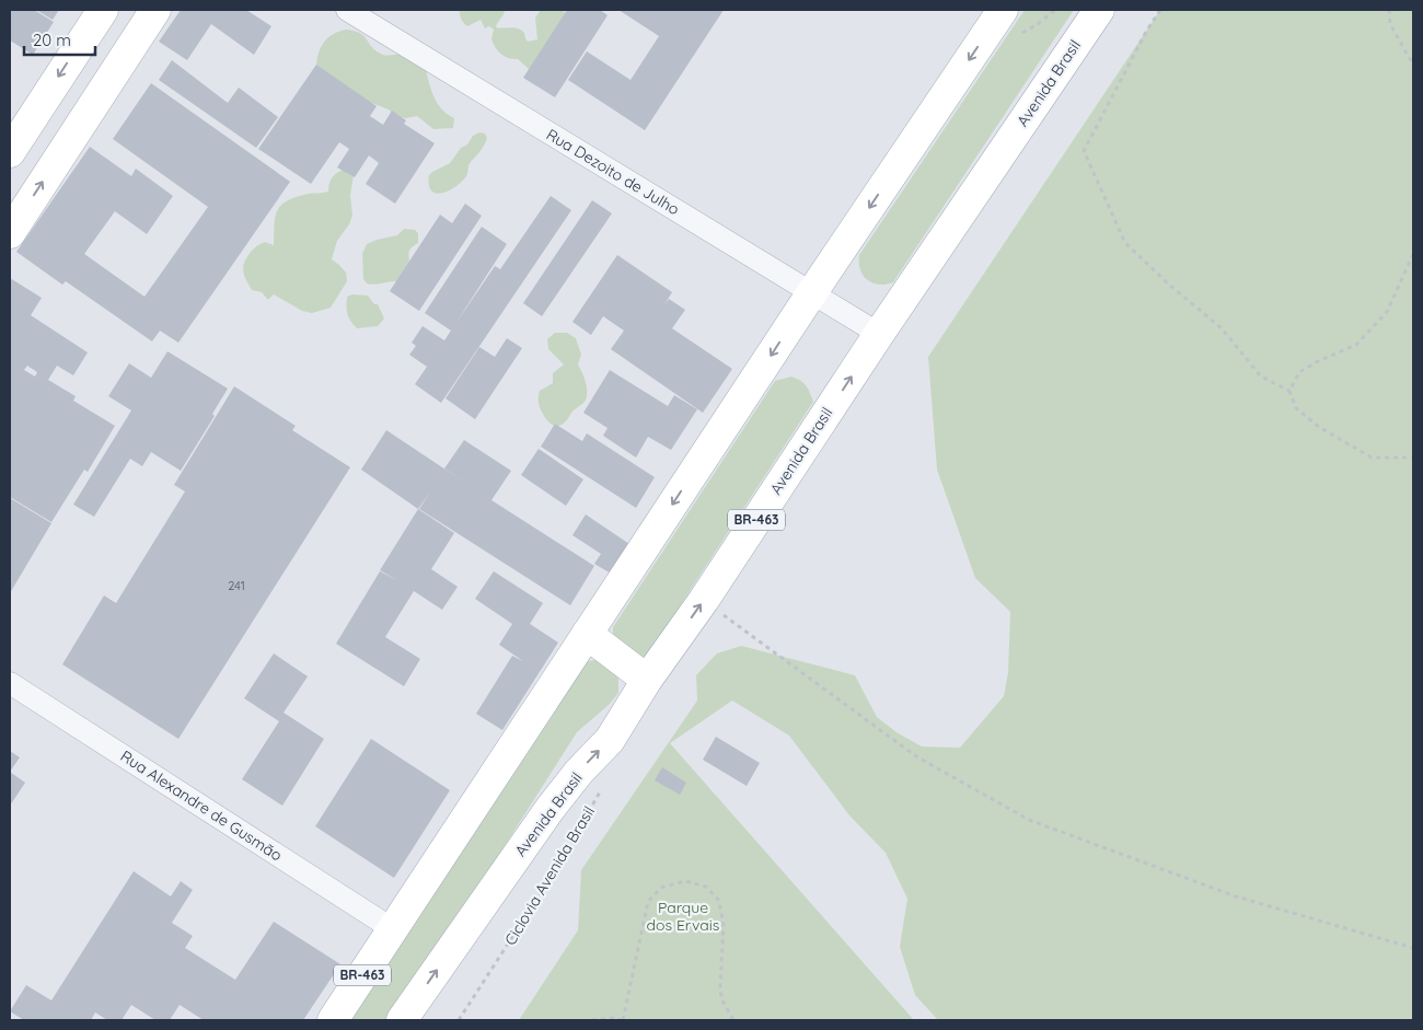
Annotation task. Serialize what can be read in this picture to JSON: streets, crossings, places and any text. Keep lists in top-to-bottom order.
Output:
{
  "streets": {
    "main road": ["Avenida Brasil", "BR-463"],
    "street": ["Rua Dezoito de Julho", "Rua Alexandre de Gusmão"],
    "path": ["Ciclovia Avenida Brasil"]
  },
  "crossings": [
    ["Avenida Brasil", "Rua Dezoito de Julho"],
    ["Rua Dezoito de Julho", "BR-463"],
    ["BR-463", "Rua Alexandre de Gusmão"]
  ],
  "parks": ["Parque dos Ervais"],
  "house_numbers": ["241"],
  "scale_bar": "20 m"
}
